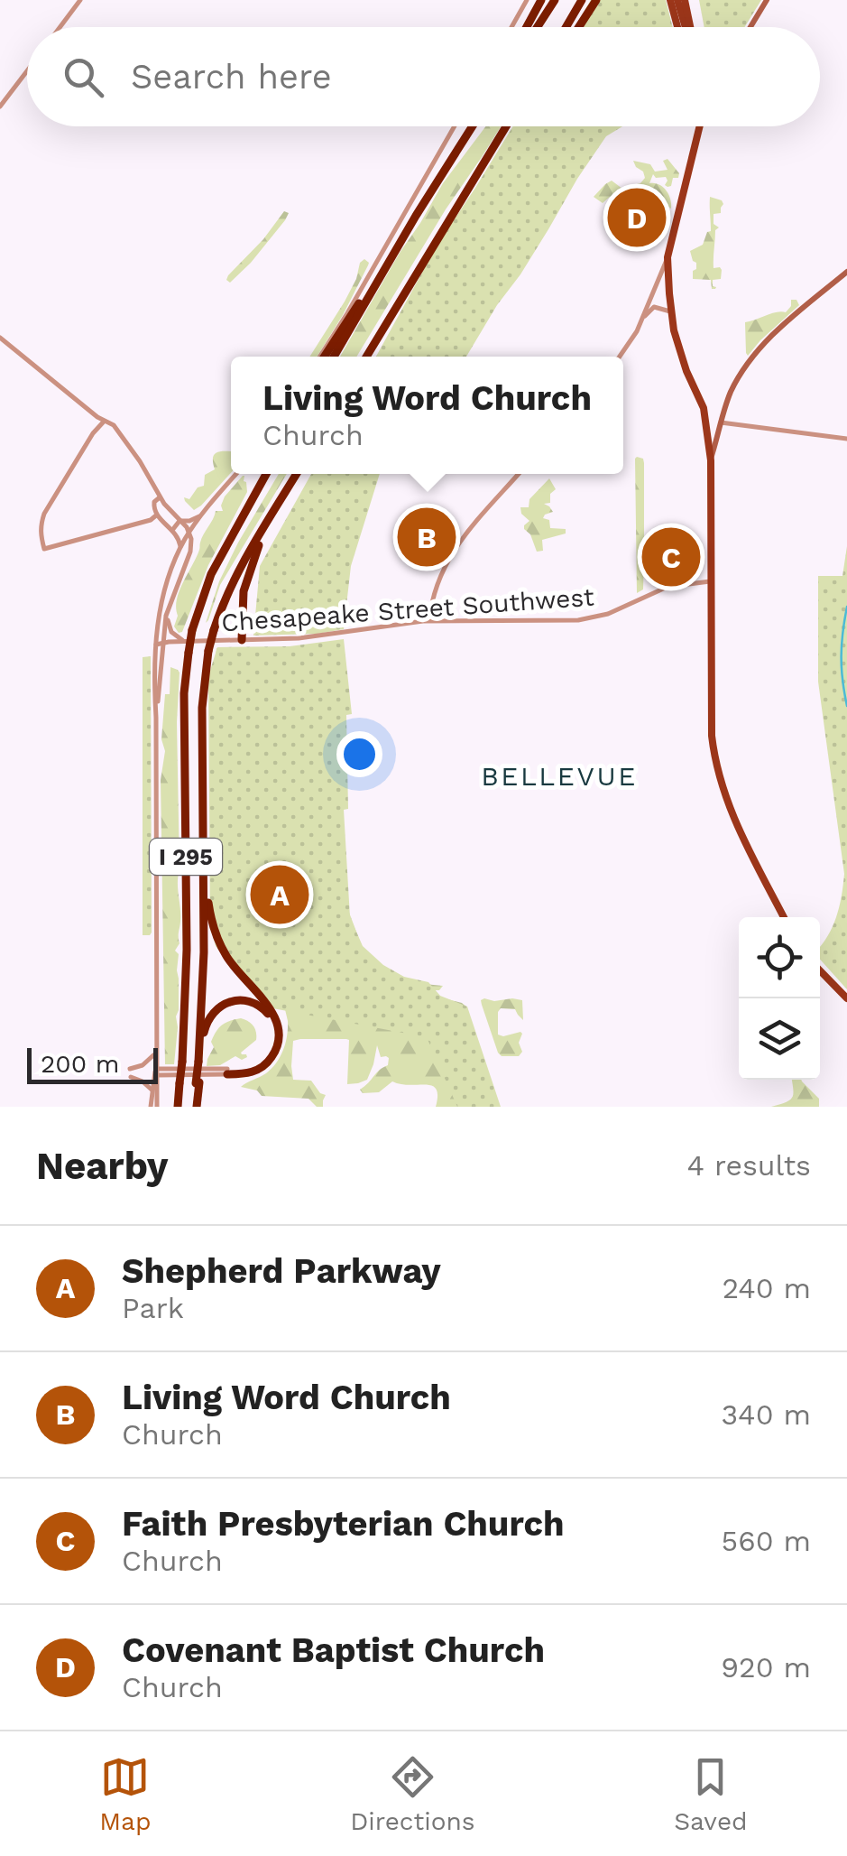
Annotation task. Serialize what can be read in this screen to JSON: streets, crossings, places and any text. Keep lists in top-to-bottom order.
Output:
{
  "streets": {
    "highway": ["I 295"],
    "street": ["Chesapeake Street Southwest"]
  },
  "districts": ["BELLEVUE"],
  "scale_bar": "200 m",
  "page": {
    "search": "Search here",
    "pins": [
      "D",
      "B",
      "C",
      "A"
    ],
    "popup": ["Living Word Church", "Church"],
    "scale": "200 m",
    "heading": ["Nearby", "4 results"],
    "list": [
      {
        "mark": "A",
        "name": "Shepherd Parkway",
        "note": "Park",
        "value": "240 m"
      },
      {
        "mark": "B",
        "name": "Living Word Church",
        "note": "Church",
        "value": "340 m"
      },
      {
        "mark": "C",
        "name": "Faith Presbyterian Church",
        "note": "Church",
        "value": "560 m"
      },
      {
        "mark": "D",
        "name": "Covenant Baptist Church",
        "note": "Church",
        "value": "920 m"
      }
    ],
    "nav": ["Map", "Directions", "Saved"]
  }
}
